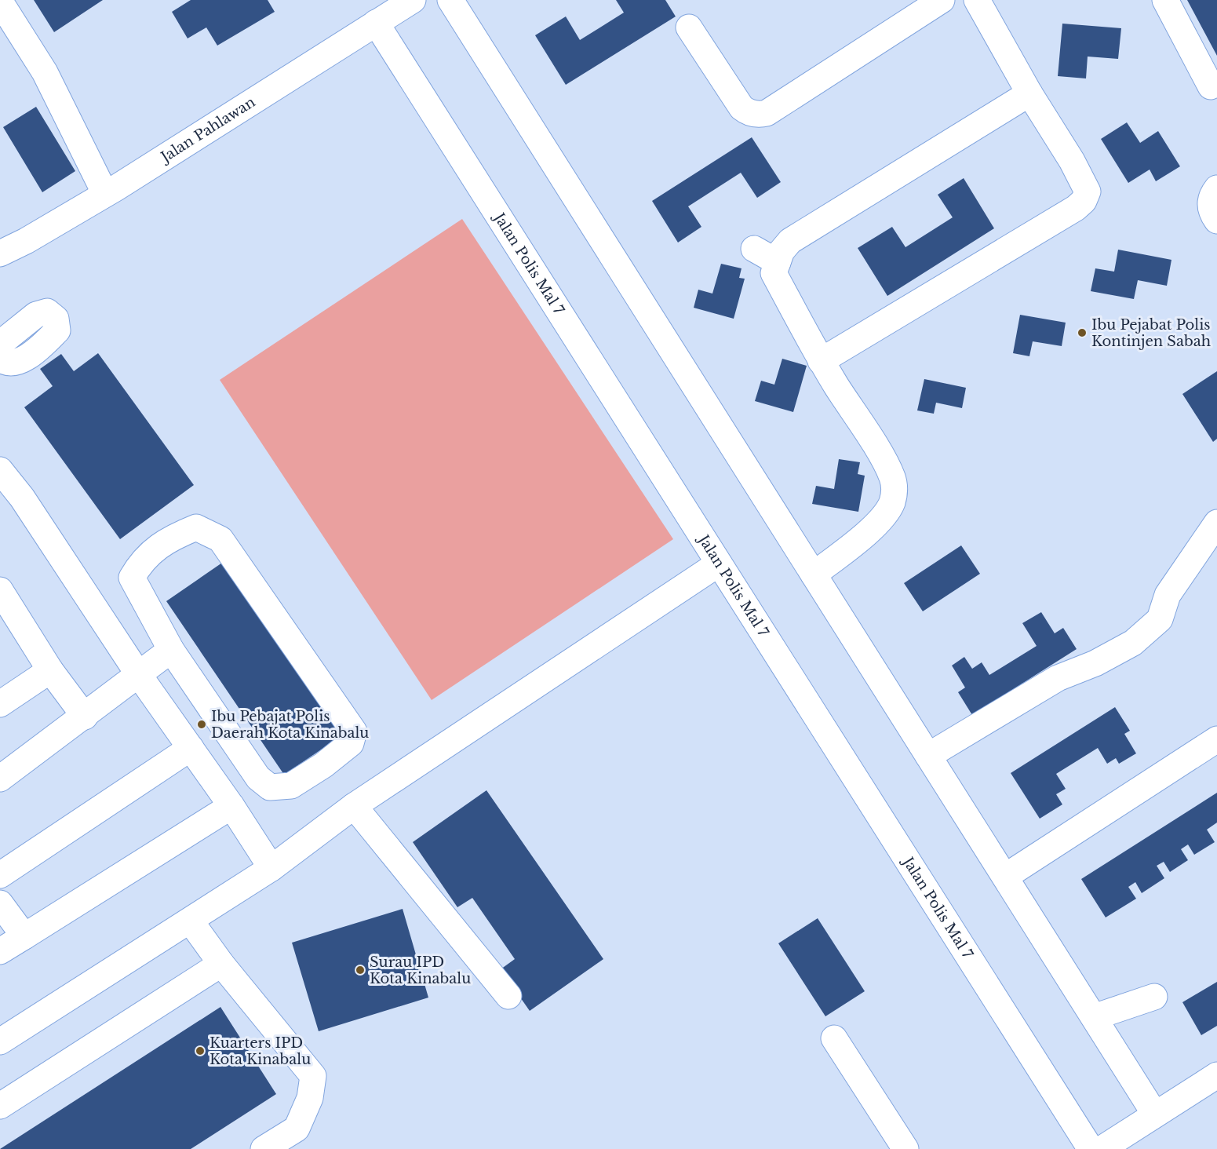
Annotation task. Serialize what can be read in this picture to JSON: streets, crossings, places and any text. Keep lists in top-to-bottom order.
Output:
{
  "streets": {
    "street": ["Jalan Pahlawan", "Jalan Polis Mal 7"]
  },
  "crossings": [
    ["Jalan Pahlawan", "Jalan Polis Mal 7"]
  ],
  "places": [
    "Ibu Pejabat Polis Kontinjen Sabah",
    "Ibu Pebajat Polis Daerah Kota Kinabalu",
    "Surau IPD Kota Kinabalu",
    "Kuarters IPD Kota Kinabalu"
  ]
}
